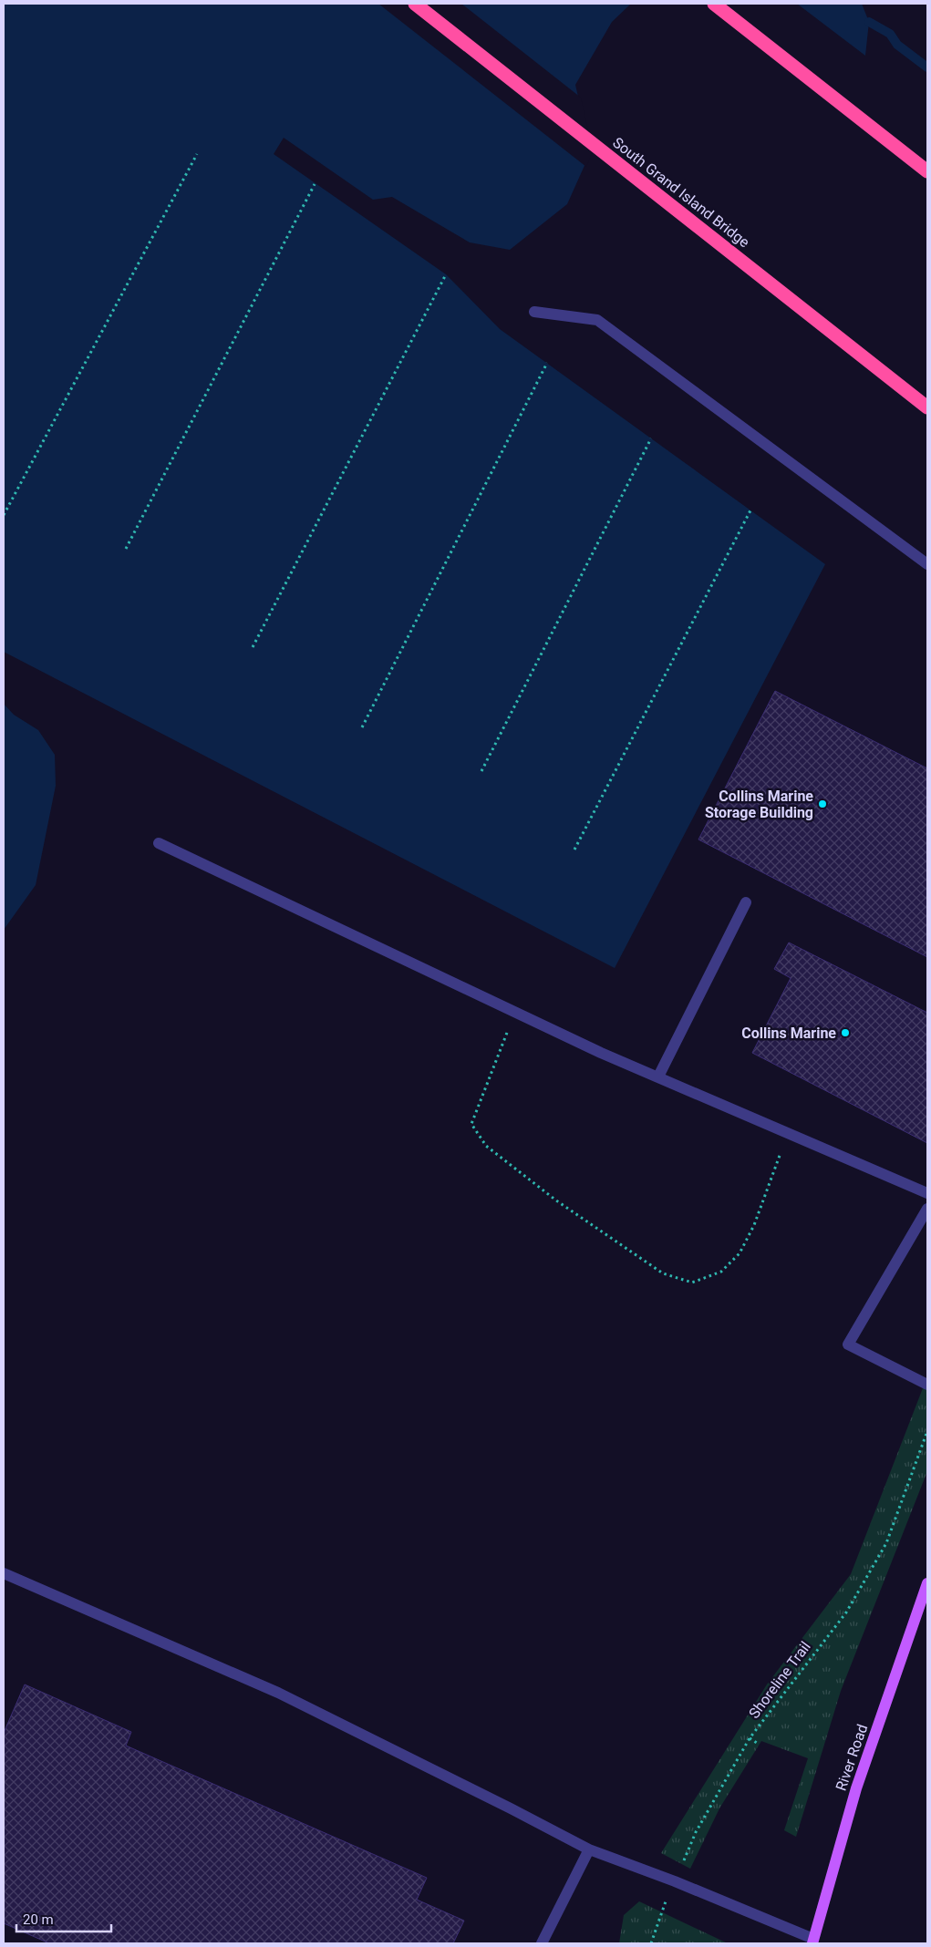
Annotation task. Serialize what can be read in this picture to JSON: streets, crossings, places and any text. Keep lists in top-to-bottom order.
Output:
{
  "streets": {
    "highway": ["South Grand Island Bridge"],
    "main road": ["River Road"],
    "path": ["Shoreline Trail"]
  },
  "places": ["Collins Marine Storage Building", "Collins Marine"],
  "scale_bar": "20 m"
}
